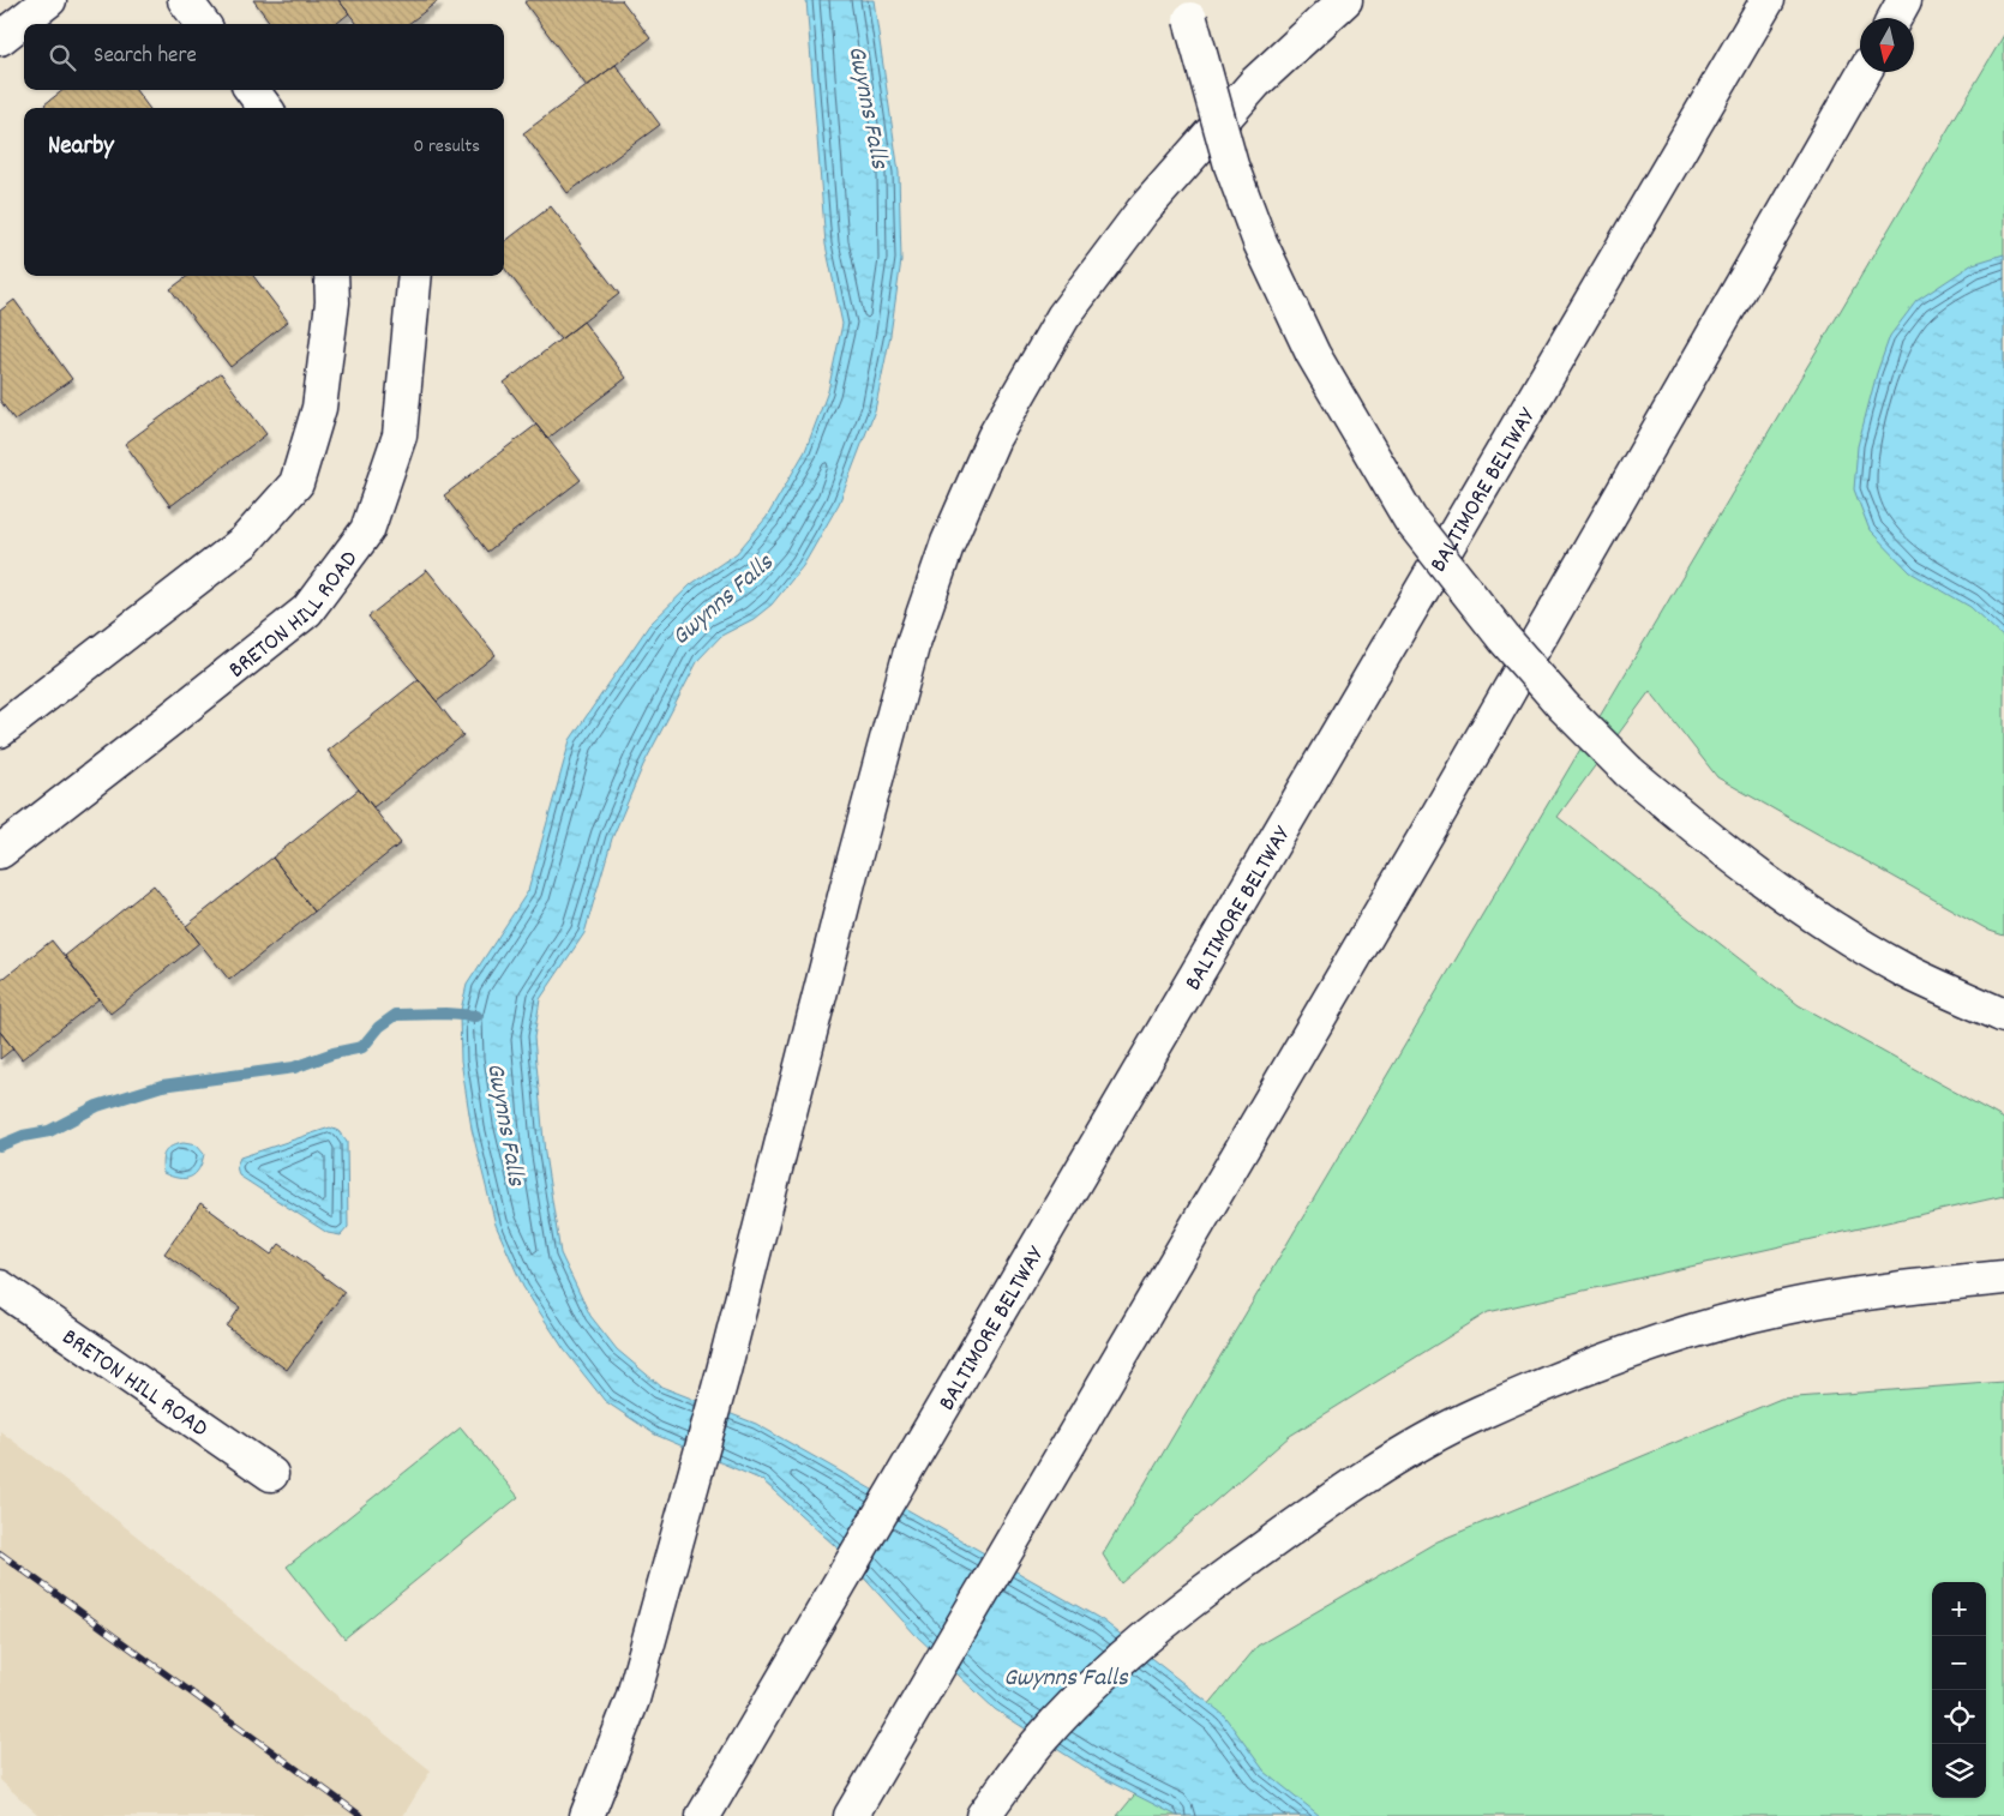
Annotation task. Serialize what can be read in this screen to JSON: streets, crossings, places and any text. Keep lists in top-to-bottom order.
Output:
{
  "streets": {
    "main road": ["BALTIMORE BELTWAY", "BRETON HILL ROAD"]
  },
  "water": ["Gwynns Falls"],
  "north": "bottom",
  "page": {
    "search": "Search here",
    "heading": ["Nearby", "0 results"],
    "map_buttons": ["+", "−"]
  }
}
